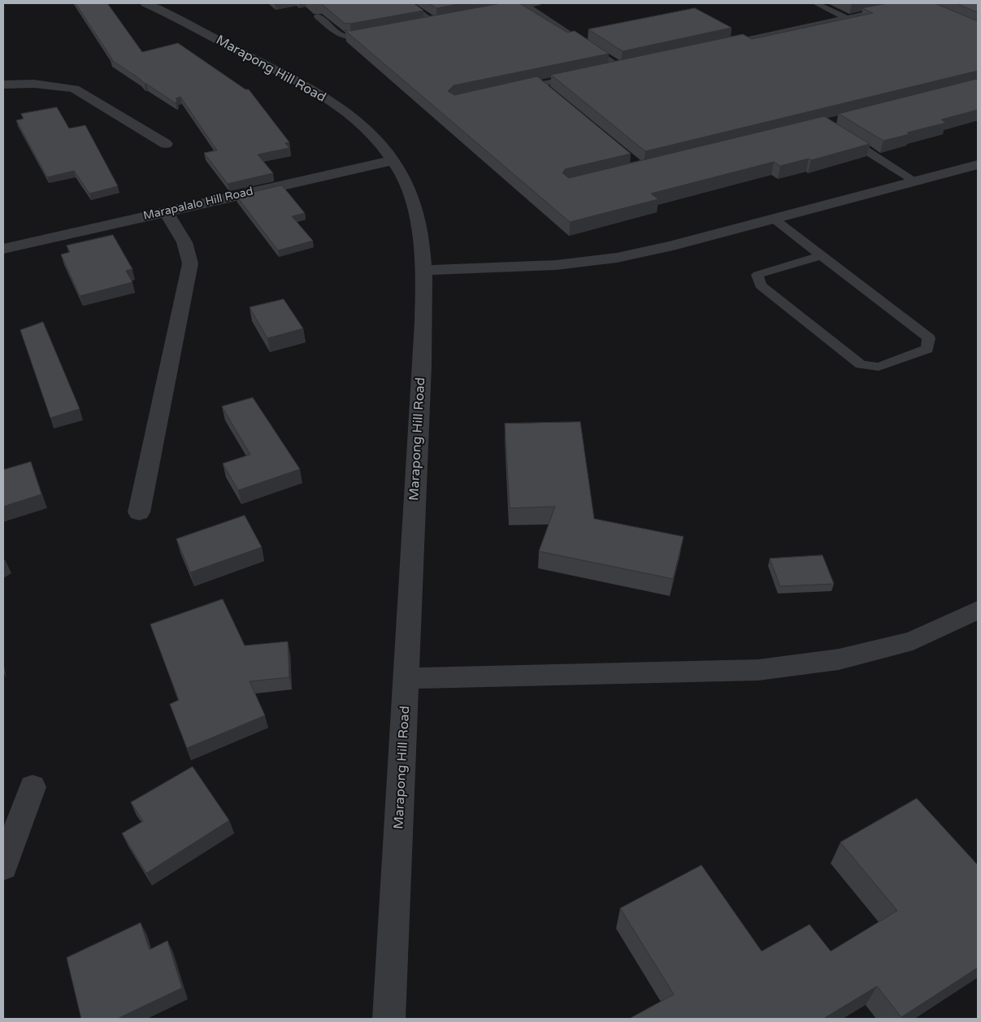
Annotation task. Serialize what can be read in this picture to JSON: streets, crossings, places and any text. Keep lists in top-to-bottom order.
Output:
{
  "streets": {
    "street": ["Marapong Hill Road", "Marapalalo Hill Road"]
  },
  "crossings": [
    ["Marapong Hill Road", "Marapalalo Hill Road"]
  ]
}
